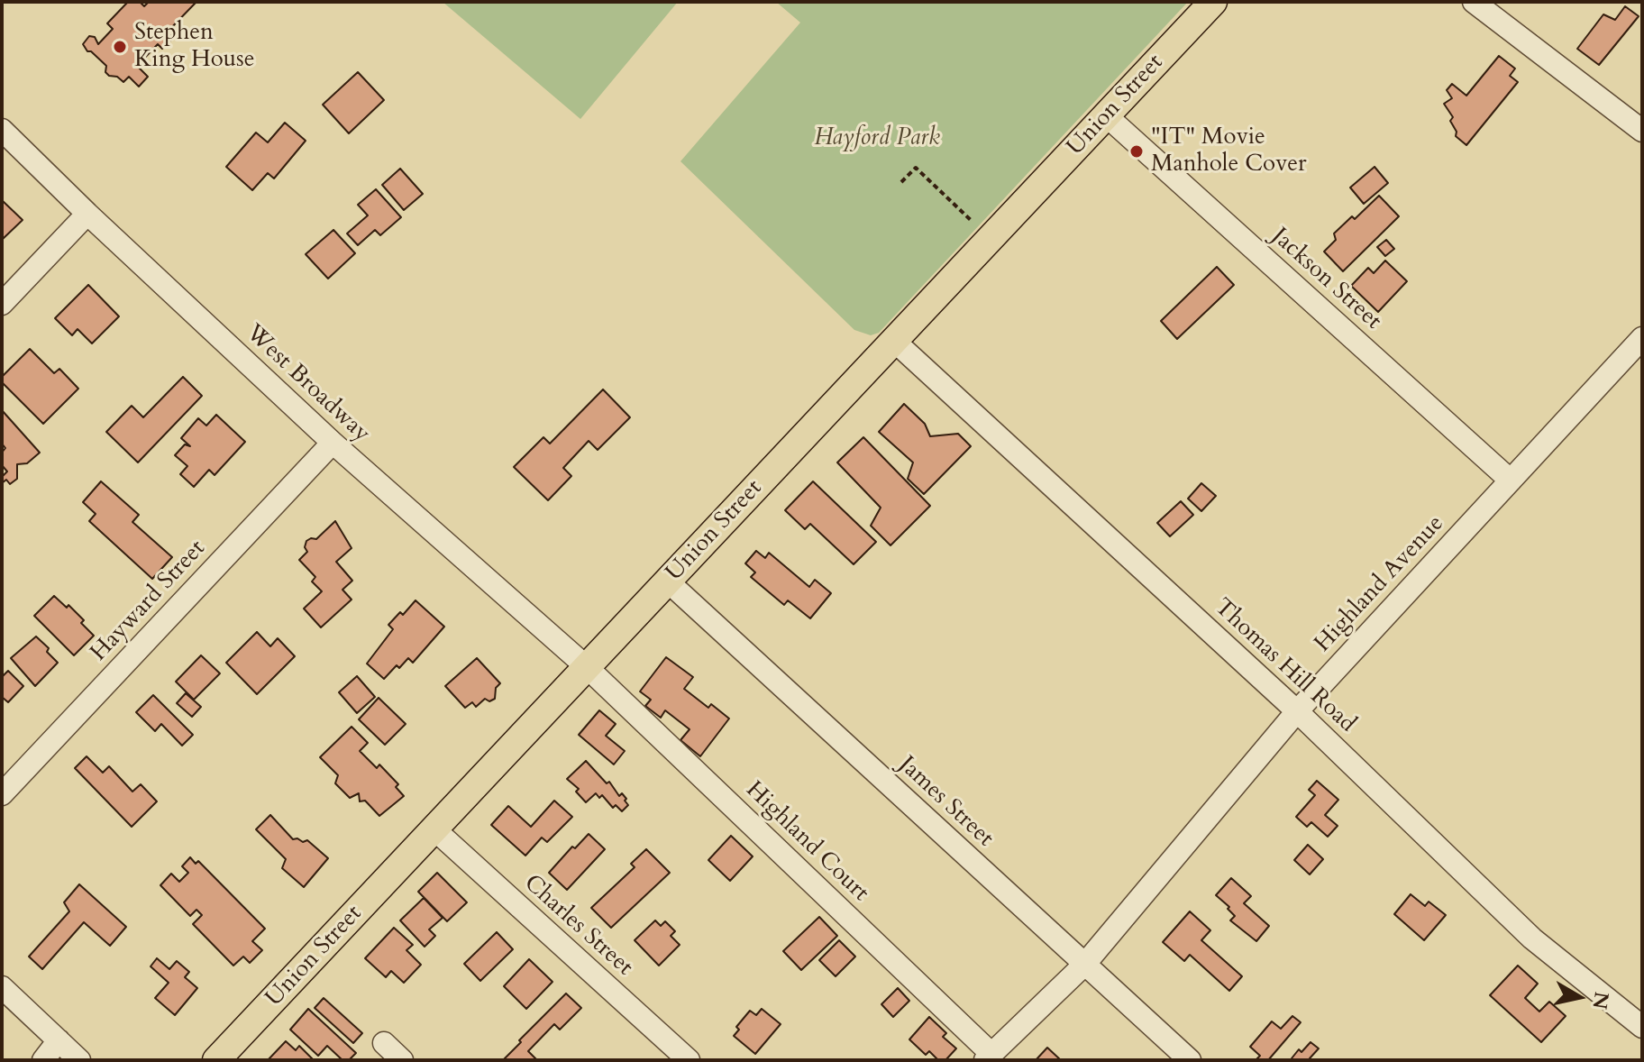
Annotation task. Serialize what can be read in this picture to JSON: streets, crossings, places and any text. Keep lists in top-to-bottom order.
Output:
{
  "streets": {
    "main road": ["Union Street"],
    "street": [
      "Jackson Street",
      "West Broadway",
      "Highland Avenue",
      "Hayward Street",
      "Thomas Hill Road",
      "James Street",
      "Highland Court",
      "Charles Street"
    ]
  },
  "crossings": [
    ["Union Street", "Jackson Street"],
    ["Union Street", "West Broadway"],
    ["Union Street", "Thomas Hill Road"],
    ["Union Street", "James Street"],
    ["Union Street", "Highland Court"],
    ["Union Street", "Charles Street"],
    ["Jackson Street", "Highland Avenue"],
    ["West Broadway", "Hayward Street"],
    ["West Broadway", "Highland Court"],
    ["Highland Avenue", "Thomas Hill Road"],
    ["Highland Avenue", "James Street"],
    ["Highland Avenue", "Highland Court"]
  ],
  "parks": ["Hayford Park"],
  "places": ["Stephen King House", "\"IT\" Movie Manhole Cover"],
  "north": "right"
}
